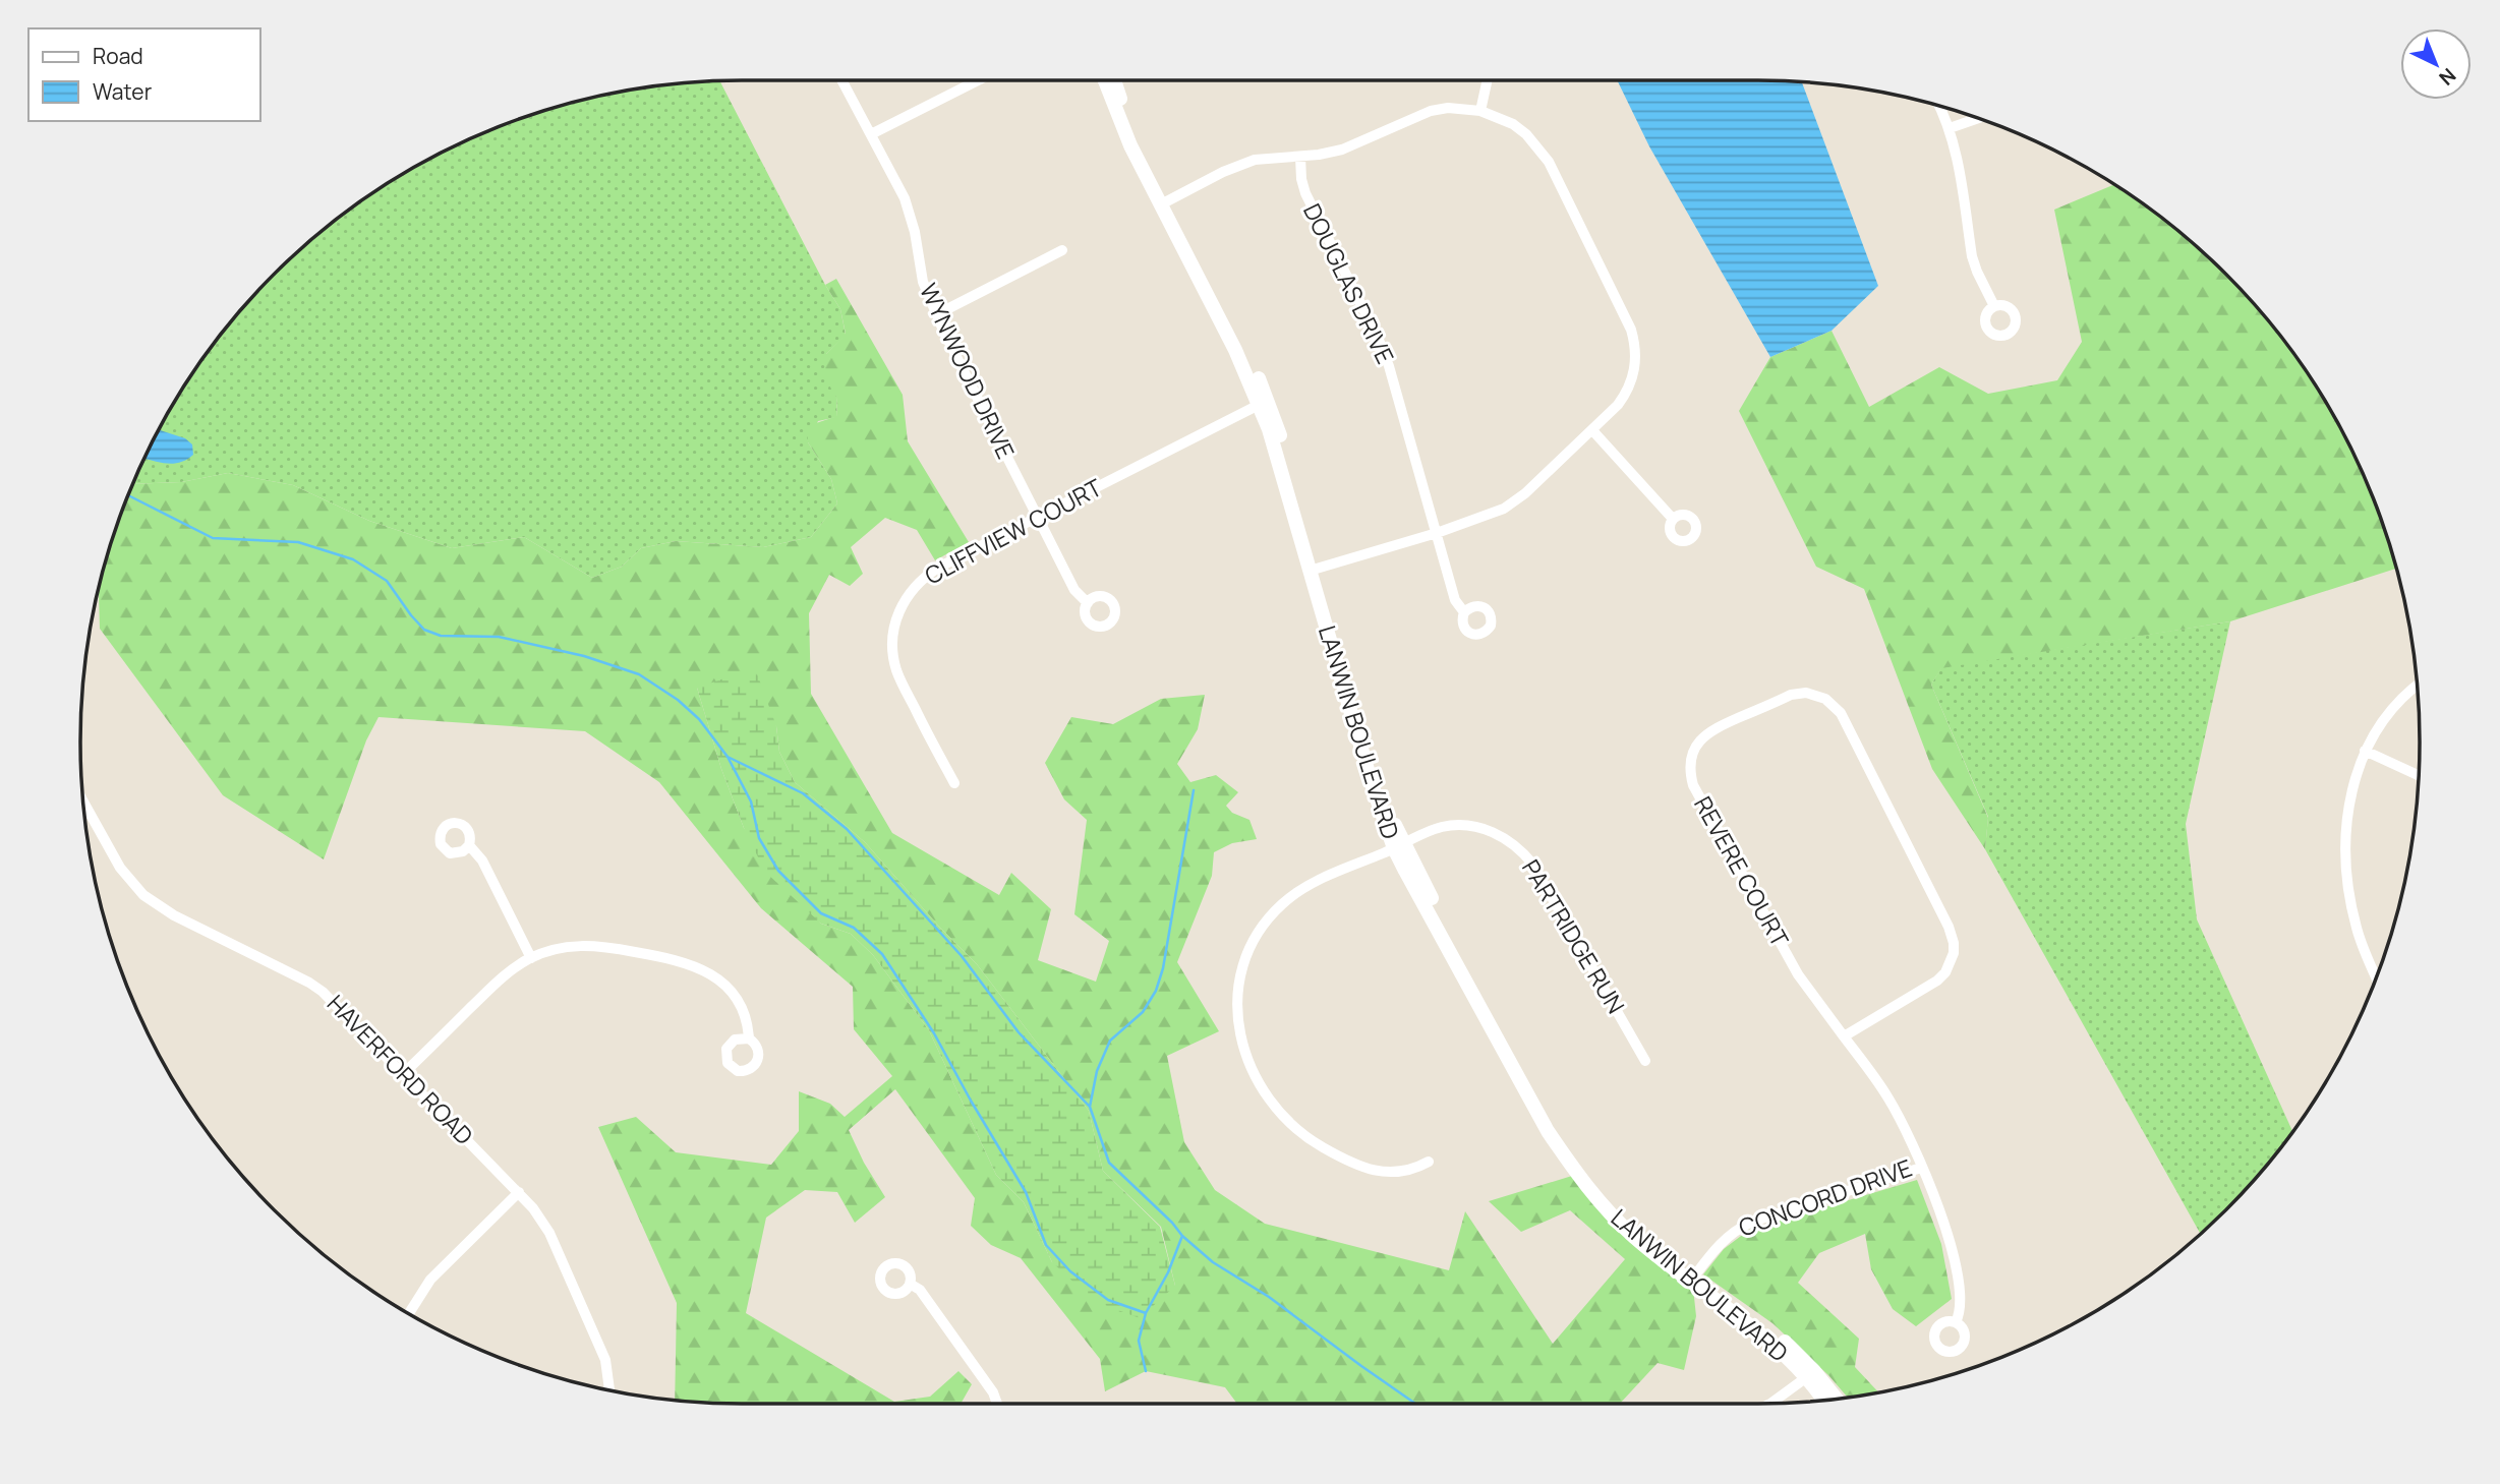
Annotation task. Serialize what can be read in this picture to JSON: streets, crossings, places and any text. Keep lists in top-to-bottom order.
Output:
{
  "streets": {
    "street": [
      "DOUGLAS DRIVE",
      "WYNWOOD DRIVE",
      "CLIFFVIEW COURT",
      "LANWIN BOULEVARD",
      "REVERE COURT",
      "PARTRIDGE RUN",
      "HAVERFORD ROAD",
      "CONCORD DRIVE"
    ]
  },
  "crossings": [
    ["WYNWOOD DRIVE", "CLIFFVIEW COURT"],
    ["CLIFFVIEW COURT", "LANWIN BOULEVARD"],
    ["LANWIN BOULEVARD", "PARTRIDGE RUN"],
    ["LANWIN BOULEVARD", "CONCORD DRIVE"],
    ["REVERE COURT", "CONCORD DRIVE"]
  ],
  "legend": ["Road", "Water"],
  "north": "bottom right"
}
